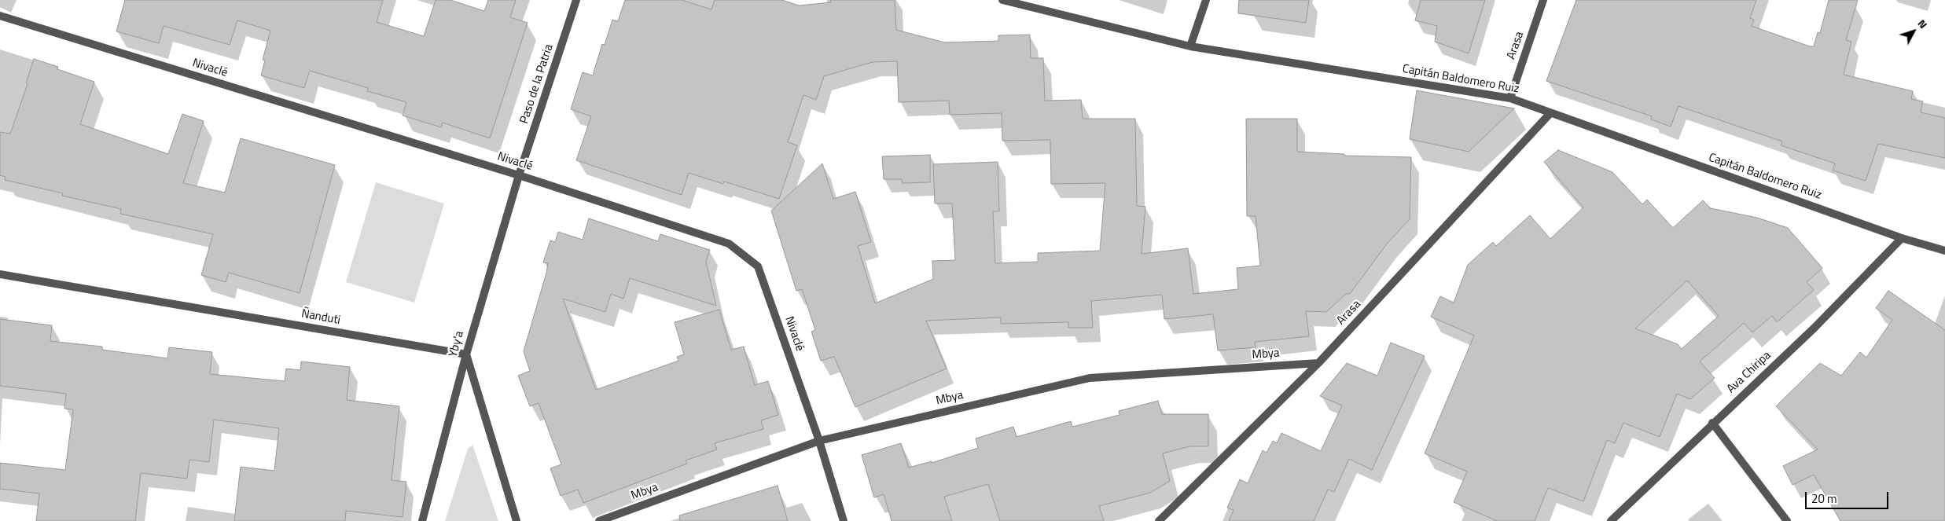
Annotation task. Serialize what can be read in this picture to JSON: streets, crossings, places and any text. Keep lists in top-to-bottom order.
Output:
{
  "streets": {
    "street": [
      "Arasa",
      "Nivaclé",
      "Capitán Baldomero Ruiz",
      "Paso de la Patria",
      "Ñanduti",
      "Yby'a",
      "Mbya",
      "Ava Chiripa"
    ]
  },
  "crossings": [
    ["Arasa", "Capitán Baldomero Ruiz"],
    ["Arasa", "Mbya"],
    ["Nivaclé", "Paso de la Patria"],
    ["Nivaclé", "Yby'a"],
    ["Nivaclé", "Mbya"],
    ["Capitán Baldomero Ruiz", "Ava Chiripa"],
    ["Paso de la Patria", "Yby'a"],
    ["Ñanduti", "Yby'a"]
  ],
  "scale_bar": "20 m",
  "north": "top right"
}
